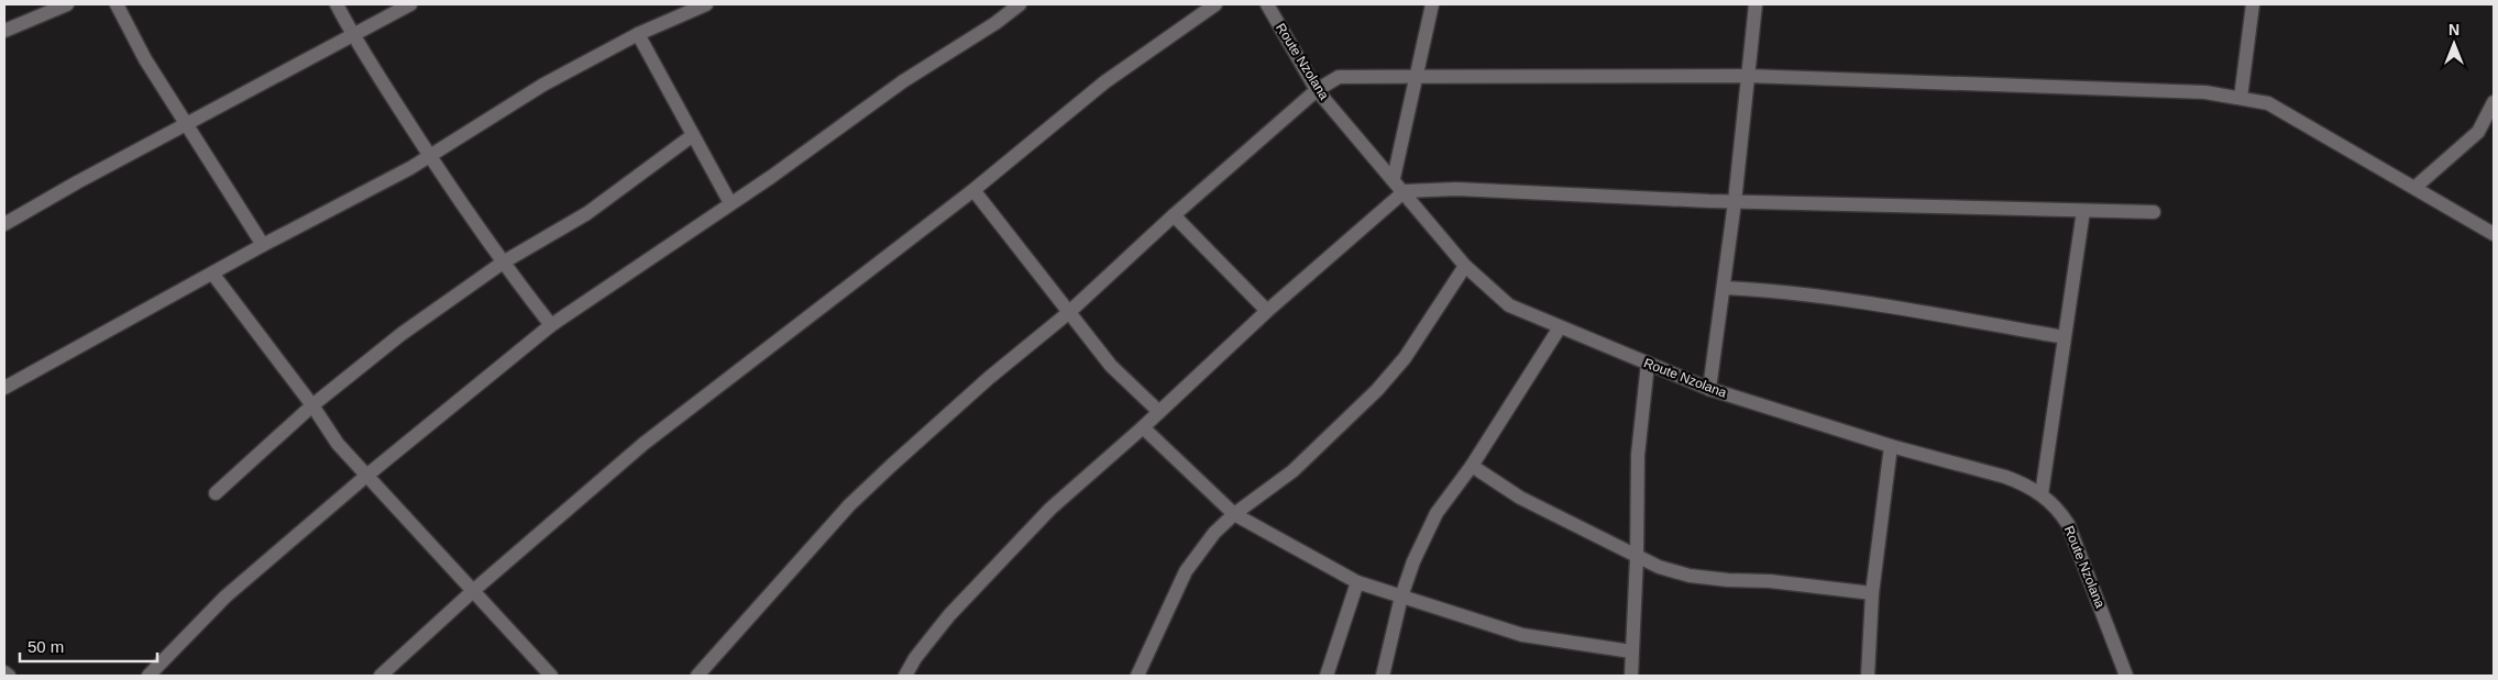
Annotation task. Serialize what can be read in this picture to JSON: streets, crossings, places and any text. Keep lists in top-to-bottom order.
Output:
{
  "streets": {
    "street": ["Route Nzolana"]
  },
  "scale_bar": "50 m",
  "north": "top"
}
